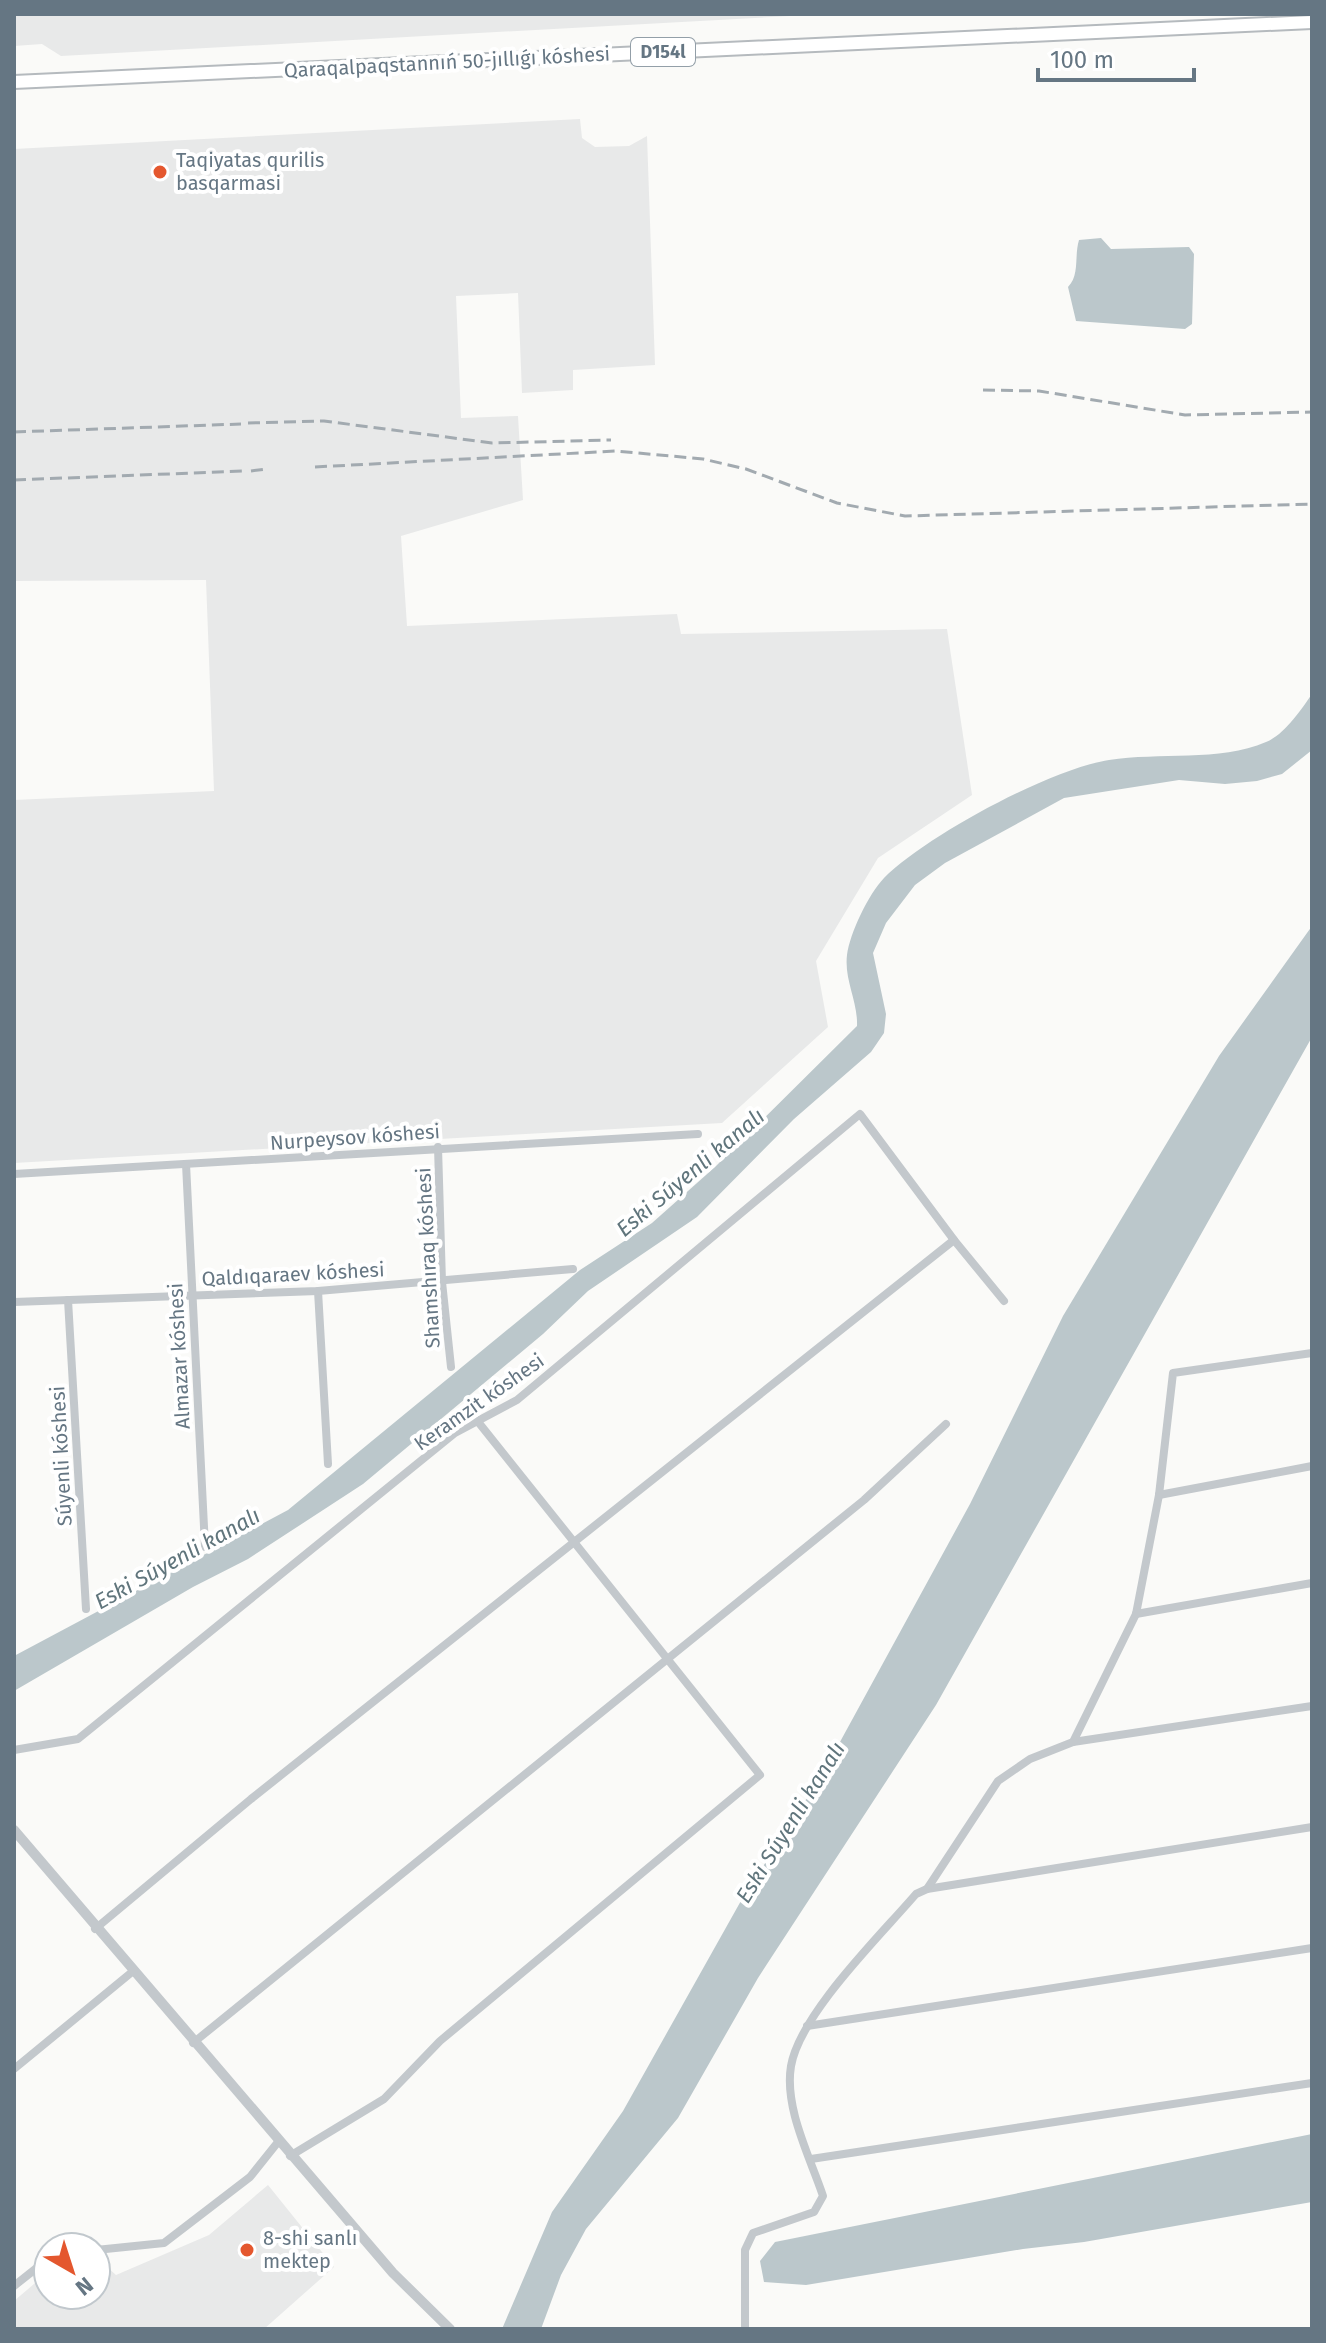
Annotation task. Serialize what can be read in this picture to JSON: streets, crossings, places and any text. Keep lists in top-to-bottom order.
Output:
{
  "streets": {
    "main road": ["D154l", "Qaraqalpaqstannıń 50-jıllıǵı kóshesi"],
    "street": [
      "Nurpeysov kóshesi",
      "Shamshıraq kóshesi",
      "Qaldıqaraev kóshesi",
      "Almazar kóshesi",
      "Keramzit kóshesi",
      "Súyenli kóshesi"
    ]
  },
  "crossings": [
    ["Nurpeysov kóshesi", "Shamshıraq kóshesi"],
    ["Nurpeysov kóshesi", "Almazar kóshesi"],
    ["Shamshıraq kóshesi", "Qaldıqaraev kóshesi"],
    ["Qaldıqaraev kóshesi", "Almazar kóshesi"],
    ["Qaldıqaraev kóshesi", "Súyenli kóshesi"]
  ],
  "water": ["Eski Súyenli kanalı"],
  "places": ["Taqiyatas qurilis basqarmasi", "8-shi sanlı mektep"],
  "scale_bar": "100 m",
  "north": "bottom right"
}
